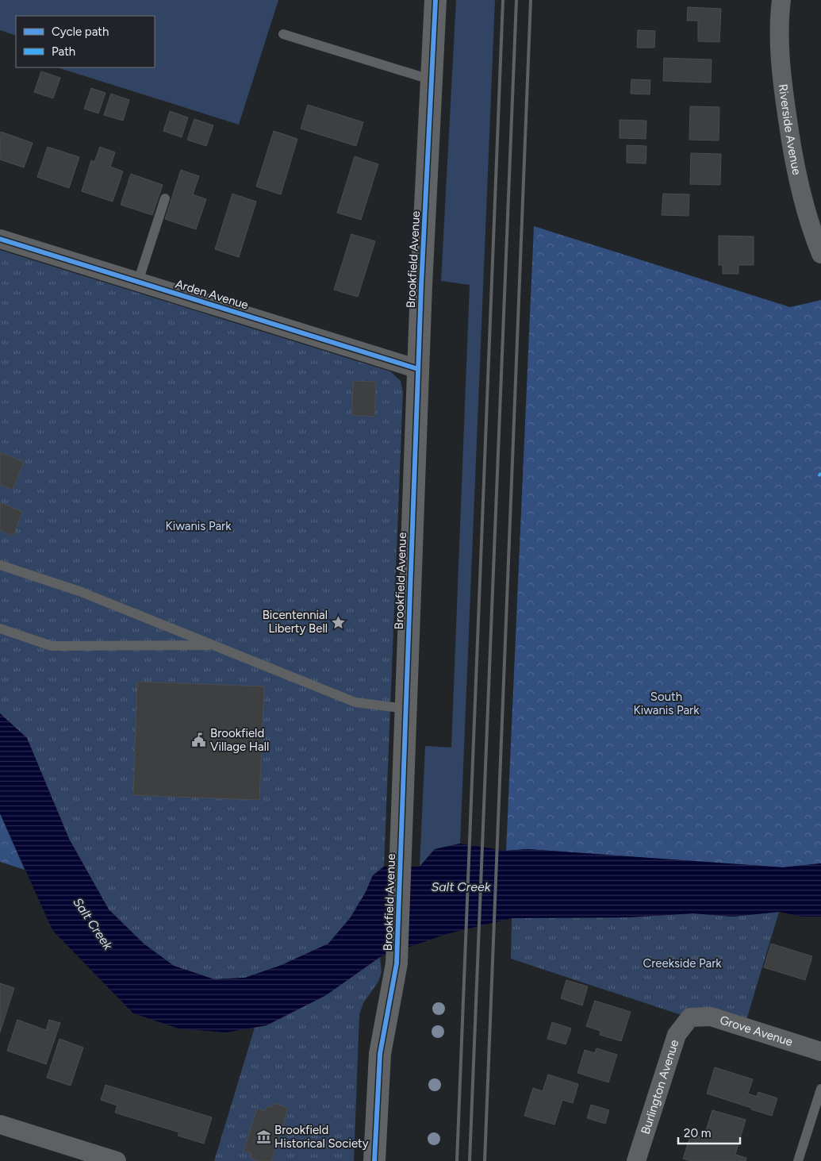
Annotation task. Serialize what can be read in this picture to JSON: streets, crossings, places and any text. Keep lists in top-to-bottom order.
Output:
{
  "streets": {
    "street": [
      "Riverside Avenue",
      "Brookfield Avenue",
      "Arden Avenue",
      "Grove Avenue",
      "Burlington Avenue"
    ]
  },
  "crossings": [
    ["Brookfield Avenue", "Arden Avenue"],
    ["Grove Avenue", "Burlington Avenue"]
  ],
  "water": ["Salt Creek"],
  "parks": ["Kiwanis Park", "South Kiwanis Park", "Creekside Park"],
  "places": {
    "place": ["Bicentennial Liberty Bell"],
    "public building": ["Brookfield Village Hall"],
    "museum": ["Brookfield Historical Society"]
  },
  "legend": ["Cycle path", "Path"],
  "scale_bar": "20 m"
}
